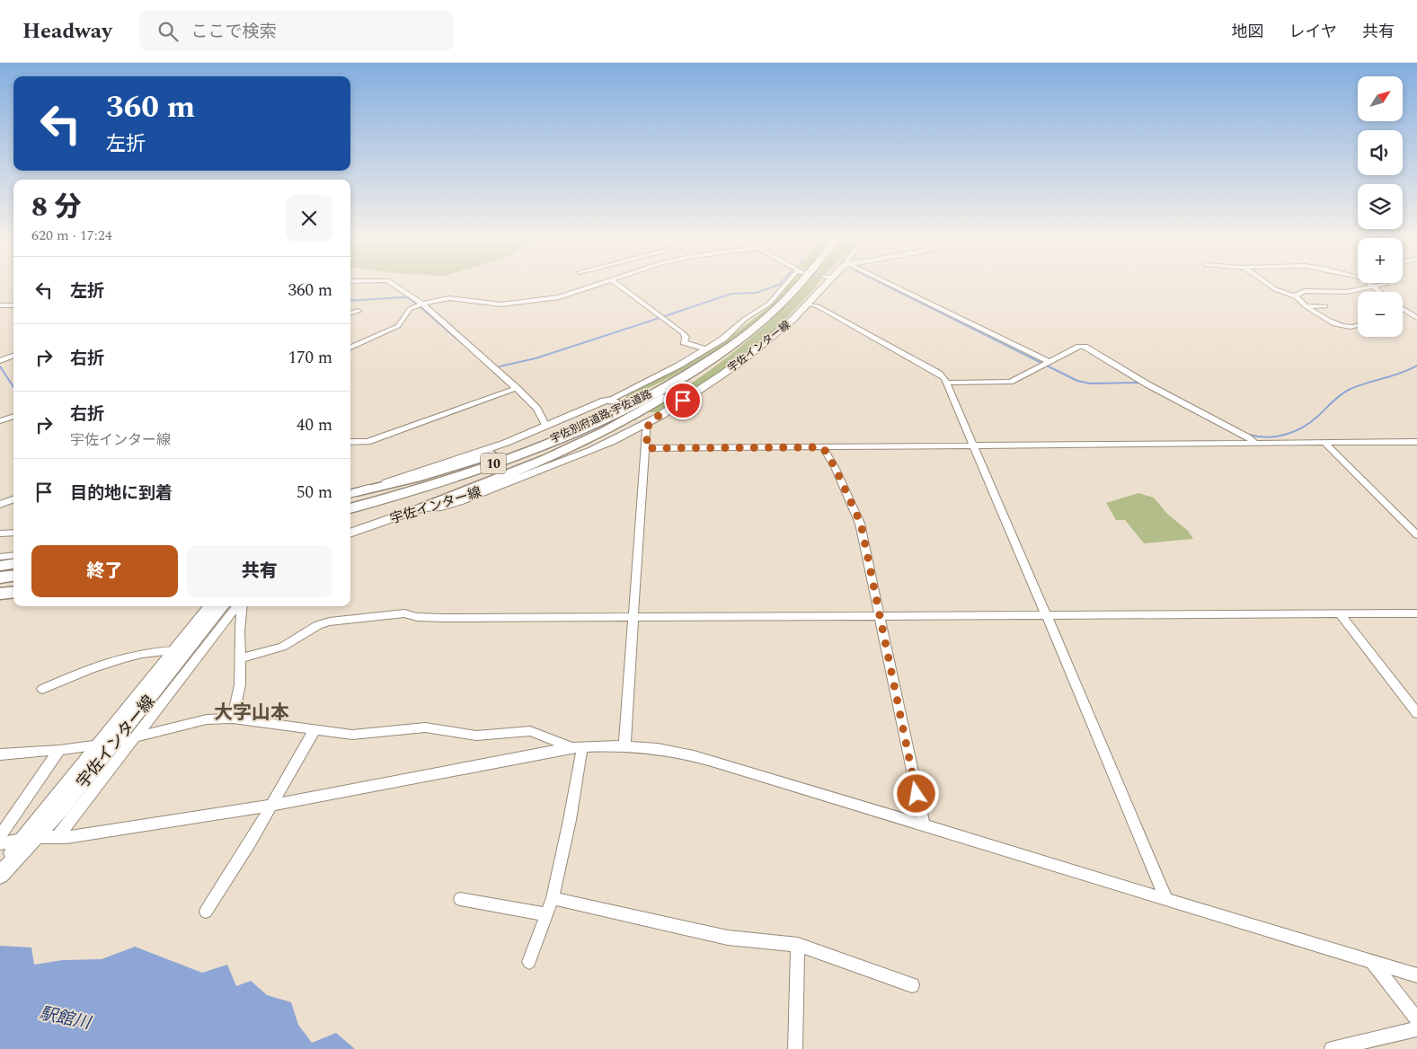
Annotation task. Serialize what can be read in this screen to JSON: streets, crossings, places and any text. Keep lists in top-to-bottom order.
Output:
{
  "streets": {
    "highway": ["宇佐別府道路;宇佐道路", "10"],
    "main road": ["宇佐インター線"]
  },
  "districts": ["大字山本"],
  "water": ["駅館川"],
  "north": "top right",
  "page": {
    "header": "Headway",
    "search": "ここで検索",
    "nav": ["地図", "レイヤ", "共有"],
    "map_buttons": ["+", "−"],
    "turn": ["360 m", "左折"],
    "heading": ["8 分", "620 m · 17:24"],
    "list": [
      {
        "name": "左折",
        "value": "360 m"
      },
      {
        "name": "右折",
        "value": "170 m"
      },
      {
        "name": "右折",
        "note": "宇佐インター線",
        "value": "40 m"
      },
      {
        "name": "目的地に到着",
        "value": "50 m"
      }
    ],
    "buttons": ["終了", "共有"]
  }
}
